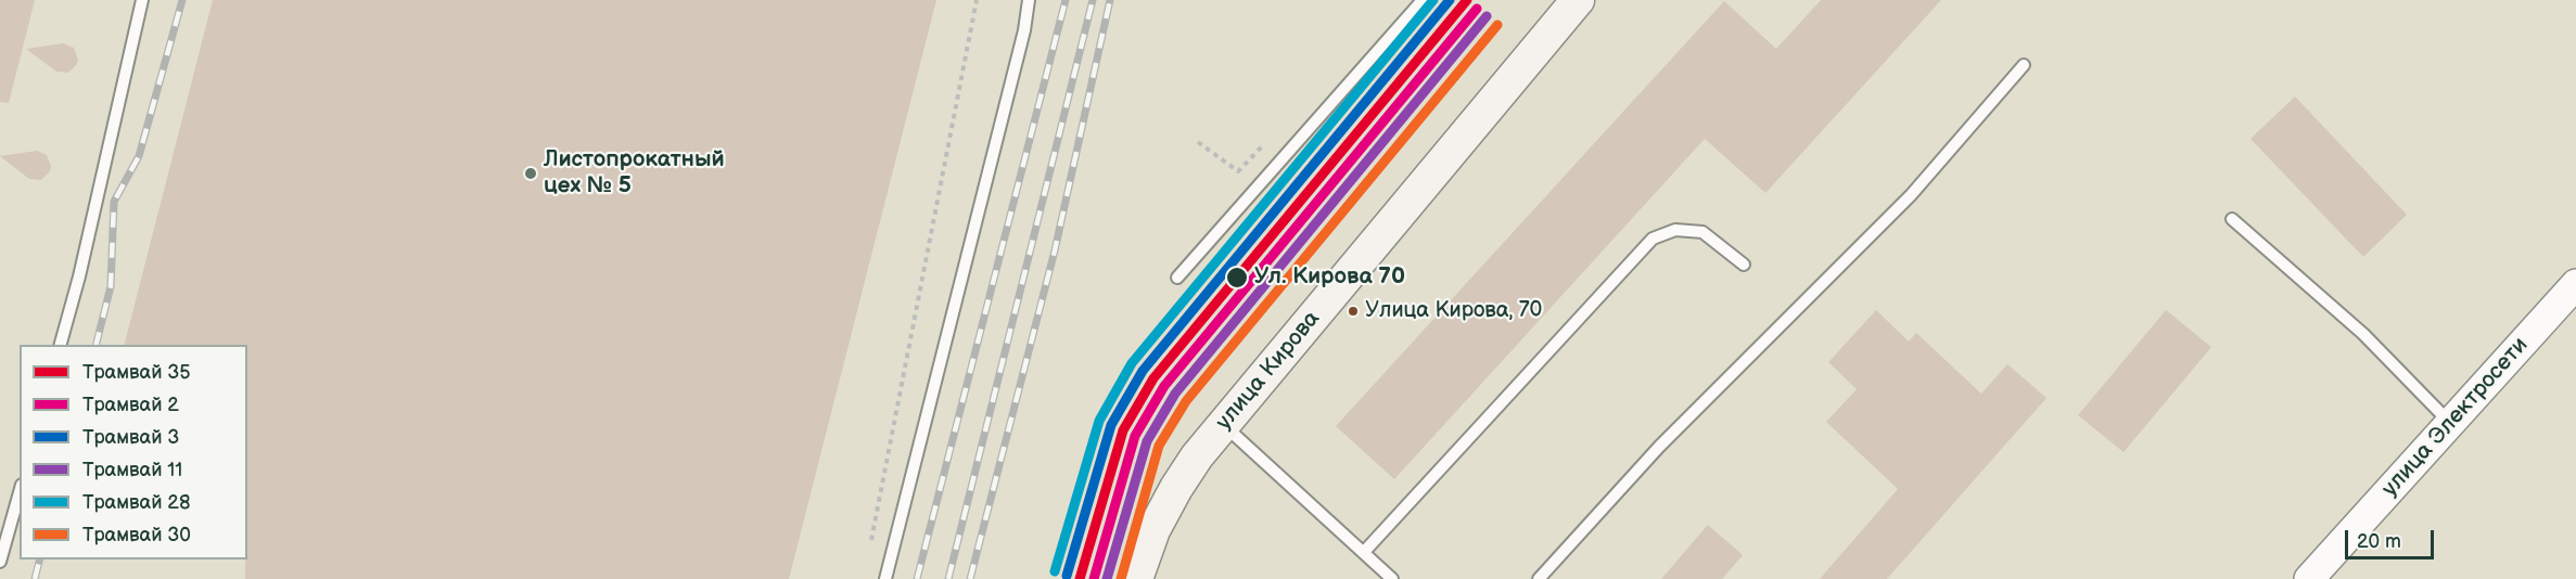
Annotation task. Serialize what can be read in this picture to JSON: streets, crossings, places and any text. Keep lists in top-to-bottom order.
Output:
{
  "streets": {
    "main road": ["улица Кирова"],
    "street": ["улица Электросети"]
  },
  "places": ["Листопрокатный цех № 5", "Ул. Кирова 70", "Улица Кирова, 70"],
  "lines": [
    "tram line 35",
    "tram line 3",
    "tram line 28",
    "tram line 2",
    "tram line 11",
    "tram line 30"
  ],
  "legend": [
    "Трамвай 35",
    "Трамвай 2",
    "Трамвай 3",
    "Трамвай 11",
    "Трамвай 28",
    "Трамвай 30"
  ],
  "scale_bar": "20 m"
}
